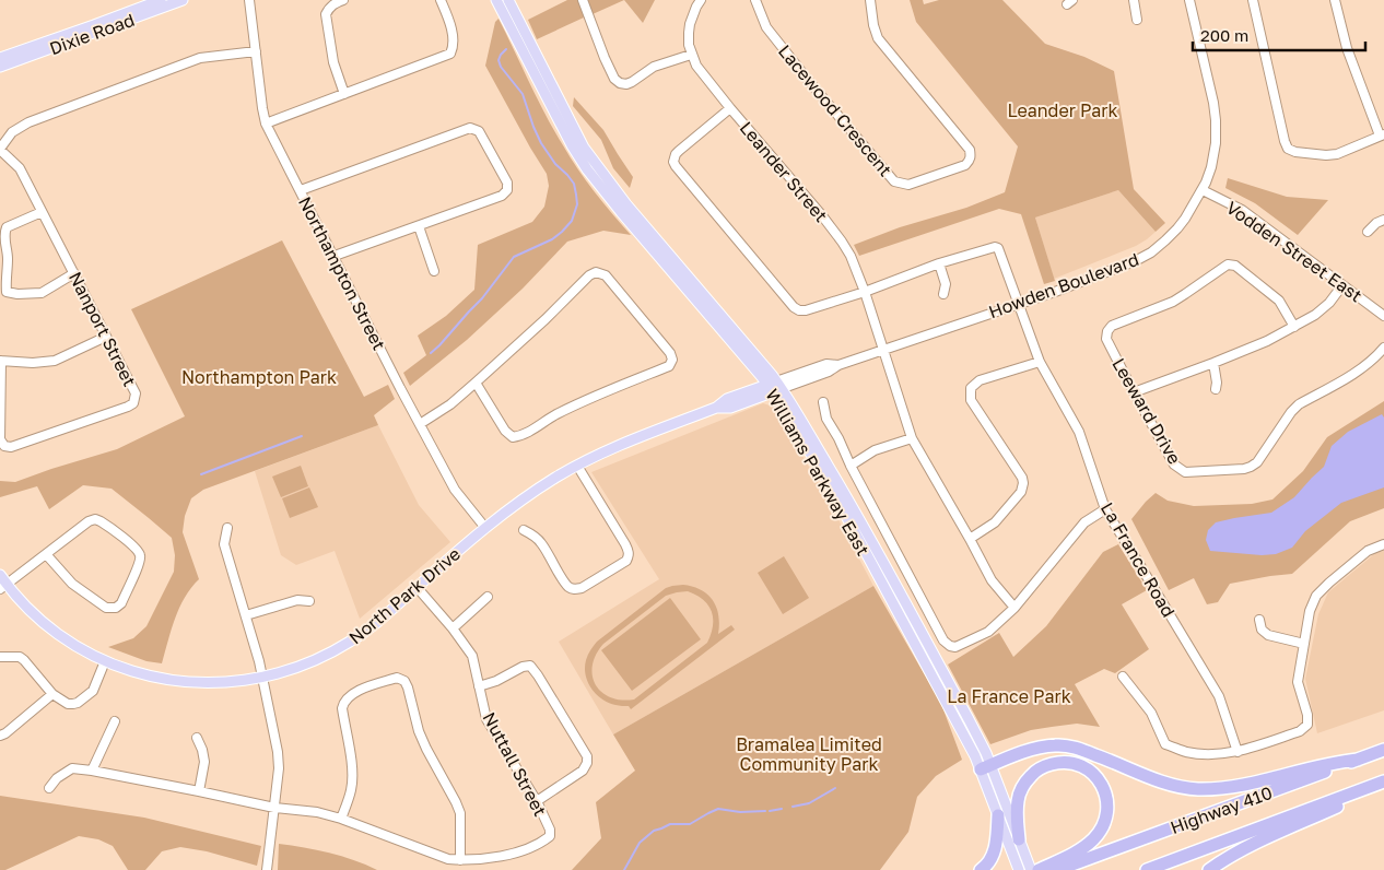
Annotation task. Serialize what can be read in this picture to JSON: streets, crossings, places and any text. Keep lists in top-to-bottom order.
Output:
{
  "streets": {
    "highway": ["Highway 410"],
    "main road": ["Dixie Road", "Williams Parkway East", "North Park Drive"],
    "street": [
      "Lacewood Crescent",
      "Leander Street",
      "Vodden Street East",
      "Northampton Street",
      "Howden Boulevard",
      "Nanport Street",
      "Leeward Drive",
      "La France Road",
      "Nuttall Street"
    ]
  },
  "crossings": [
    ["Leander Street", "Howden Boulevard"],
    ["Vodden Street East", "Howden Boulevard"],
    ["Northampton Street", "North Park Drive"],
    ["Howden Boulevard", "Williams Parkway East"],
    ["Howden Boulevard", "La France Road"],
    ["Howden Boulevard", "North Park Drive"],
    ["Williams Parkway East", "North Park Drive"],
    ["North Park Drive", "Nuttall Street"]
  ],
  "parks": [
    "Leander Park",
    "Northampton Park",
    "La France Park",
    "Bramalea Limited Community Park"
  ],
  "scale_bar": "200 m"
}
